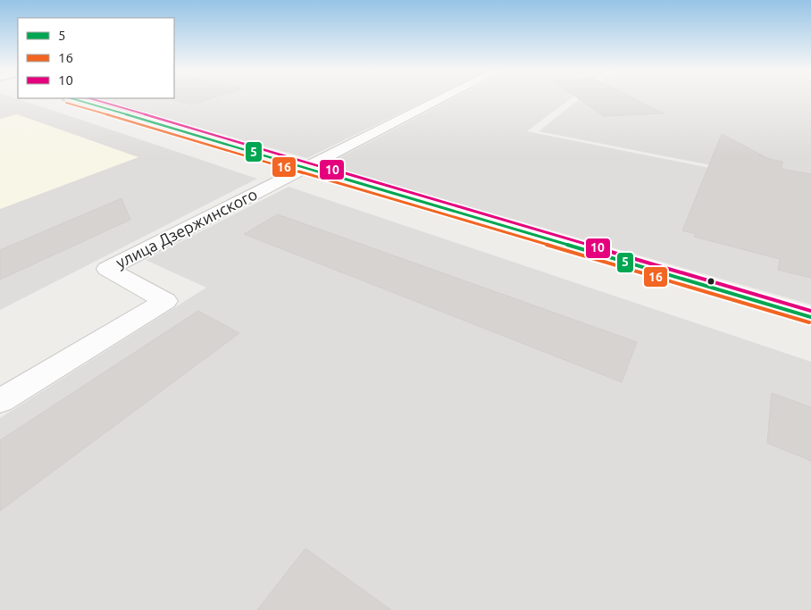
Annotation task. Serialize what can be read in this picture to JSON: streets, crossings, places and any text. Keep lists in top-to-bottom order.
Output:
{
  "streets": {
    "street": ["улица Дзержинского"]
  },
  "lines": ["transit line 5", "transit line 10", "transit line 16"],
  "legend": ["5", "16", "10"]
}
